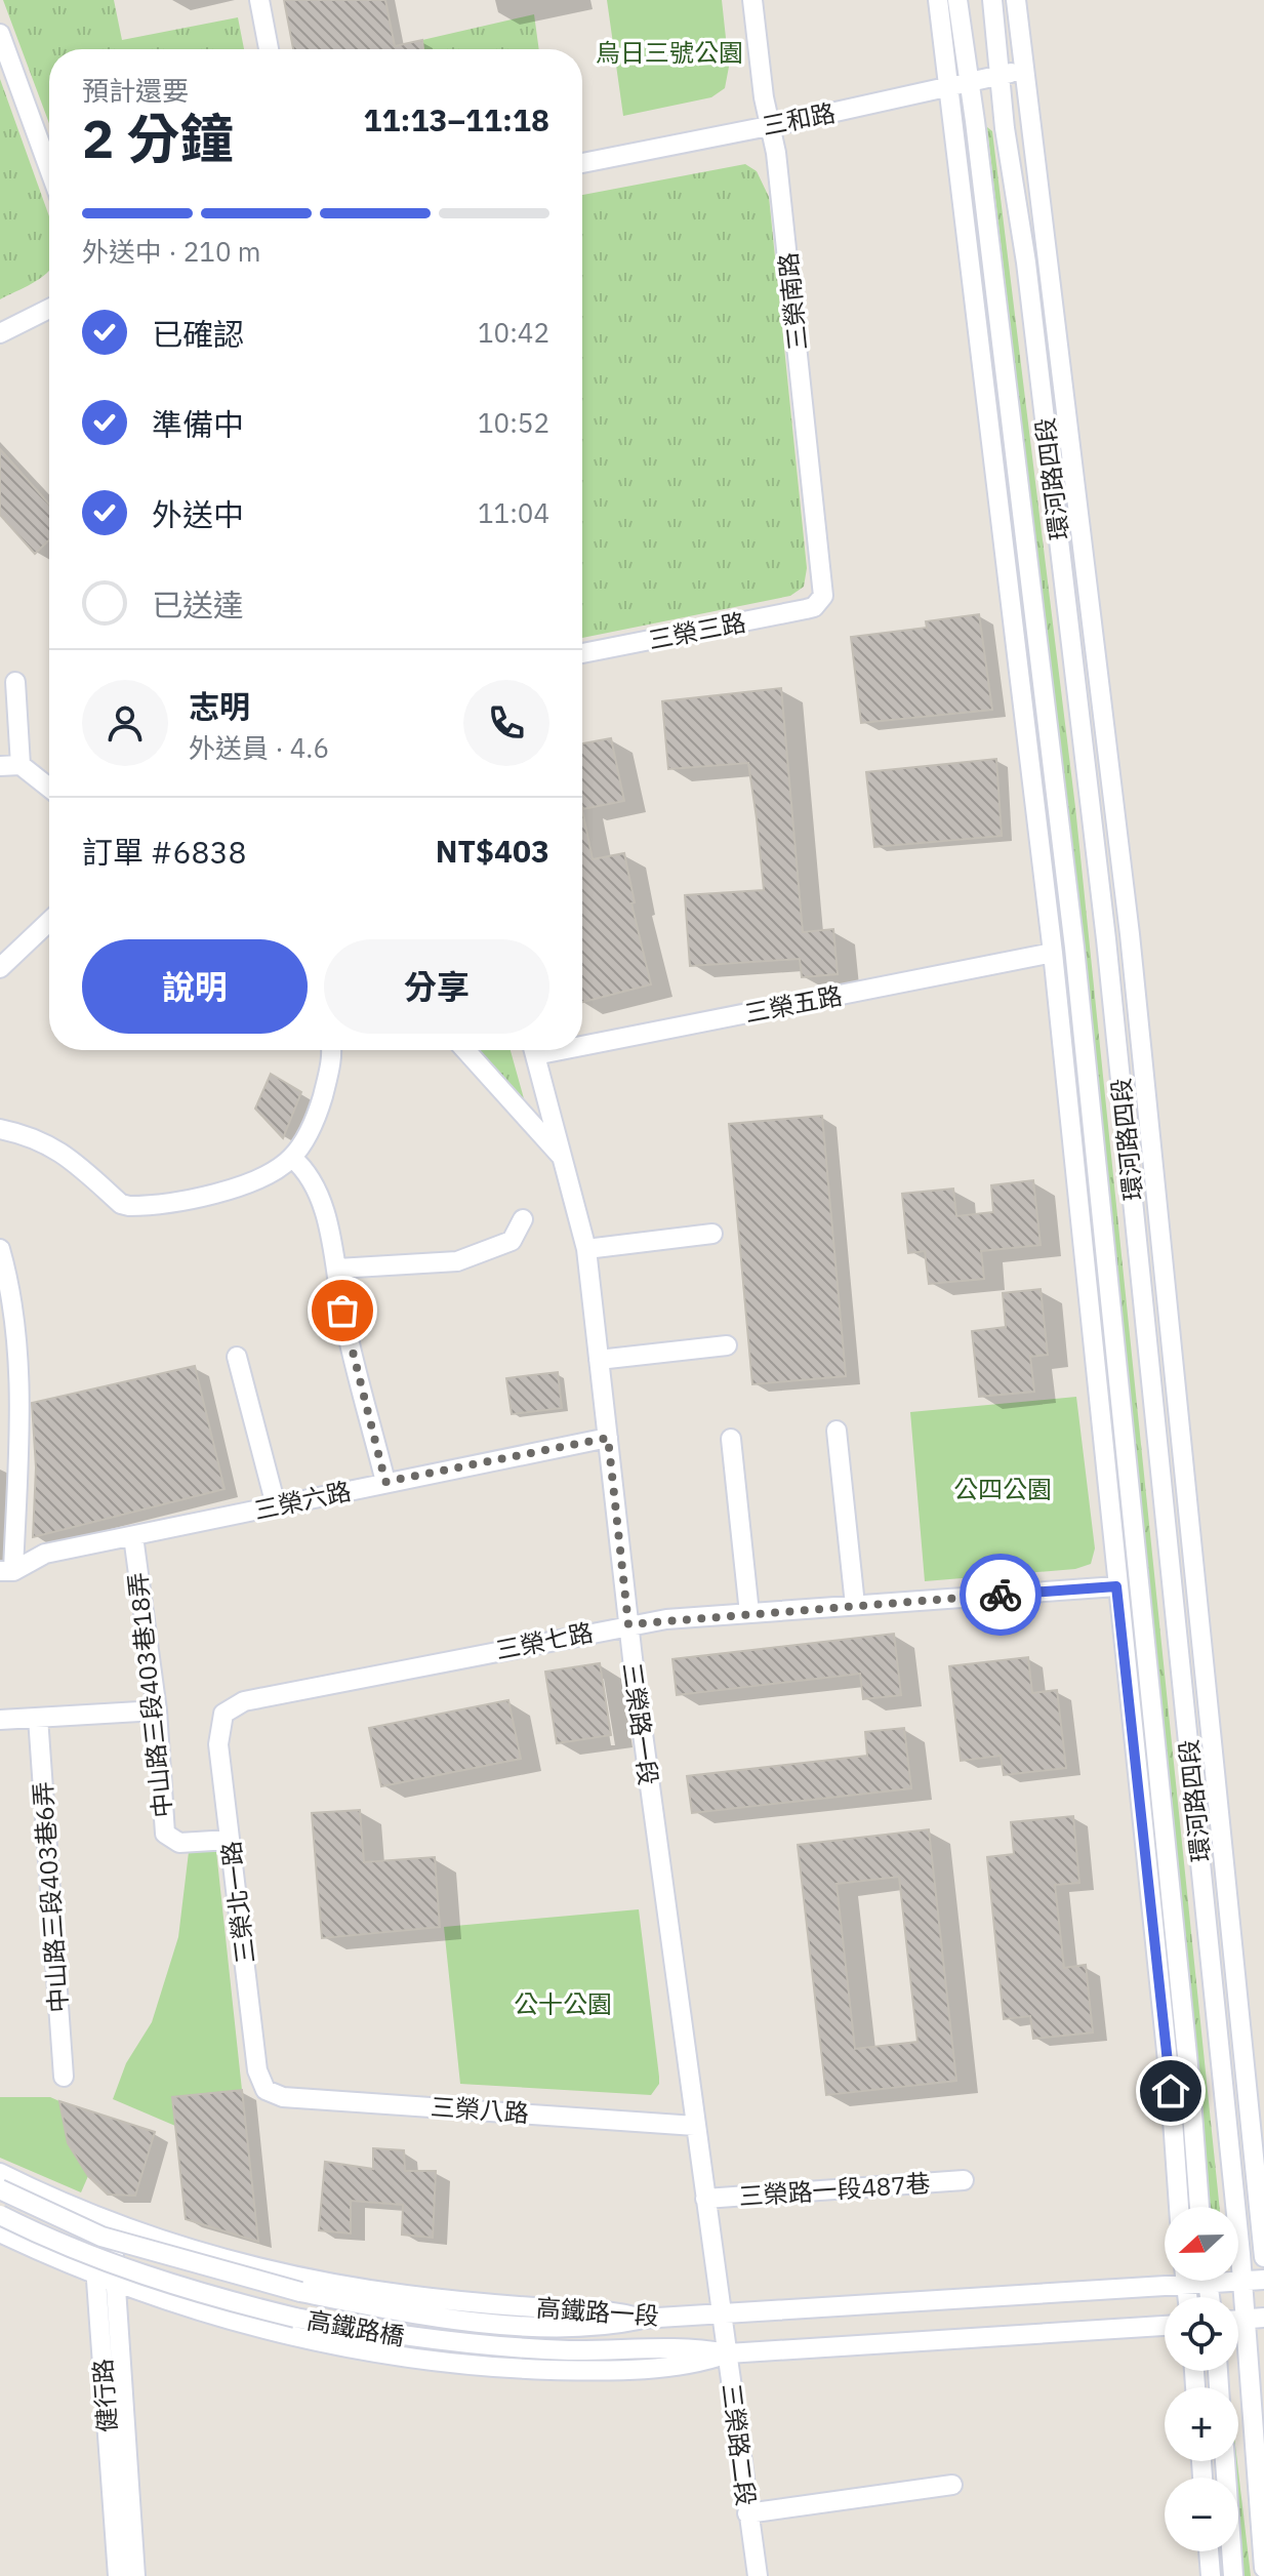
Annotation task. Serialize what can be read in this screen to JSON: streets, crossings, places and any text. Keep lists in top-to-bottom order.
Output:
{
  "streets": {
    "street": [
      "三和路",
      "三榮南路",
      "環河路四段",
      "三榮三路",
      "三榮五路",
      "三榮六路",
      "三榮七路",
      "中山路三段403巷18弄",
      "三榮路一段",
      "中山路三段403巷6弄",
      "三榮北一路",
      "三榮八路",
      "三榮路一段487巷",
      "高鐵路一段",
      "高鐵路橋",
      "健行路",
      "三榮路二段"
    ]
  },
  "crossings": [
    ["三和路", "三榮南路"],
    ["三和路", "環河路四段"],
    ["三榮南路", "三榮三路"],
    ["環河路四段", "高鐵路一段"],
    ["三榮六路", "中山路三段403巷18弄"],
    ["三榮六路", "三榮路一段"],
    ["三榮七路", "三榮路一段"],
    ["三榮七路", "三榮北一路"],
    ["中山路三段403巷18弄", "三榮北一路"],
    ["三榮路一段", "三榮八路"],
    ["三榮路一段", "三榮路一段487巷"],
    ["三榮路一段", "高鐵路一段"],
    ["三榮路一段", "三榮路二段"],
    ["三榮北一路", "三榮八路"],
    ["高鐵路一段", "高鐵路橋"],
    ["高鐵路一段", "健行路"],
    ["高鐵路一段", "三榮路二段"],
    ["高鐵路橋", "三榮路二段"]
  ],
  "parks": ["烏日三號公園", "公四公園", "公十公園"],
  "north": "left",
  "page": {
    "heading": ["2 分鐘", "預計還要", "11:13–11:18"],
    "panel": [
      "志明",
      "外送員 · 4.6",
      "訂單 #6838",
      "NT$403"
    ],
    "bar": "外送中 · 210 m",
    "list": [
      ["已確認", "10:42"],
      ["準備中", "10:52"],
      ["外送中", "11:04"],
      "已送達"
    ],
    "buttons": ["說明", "分享"],
    "map_buttons": ["+", "−"]
  }
}
